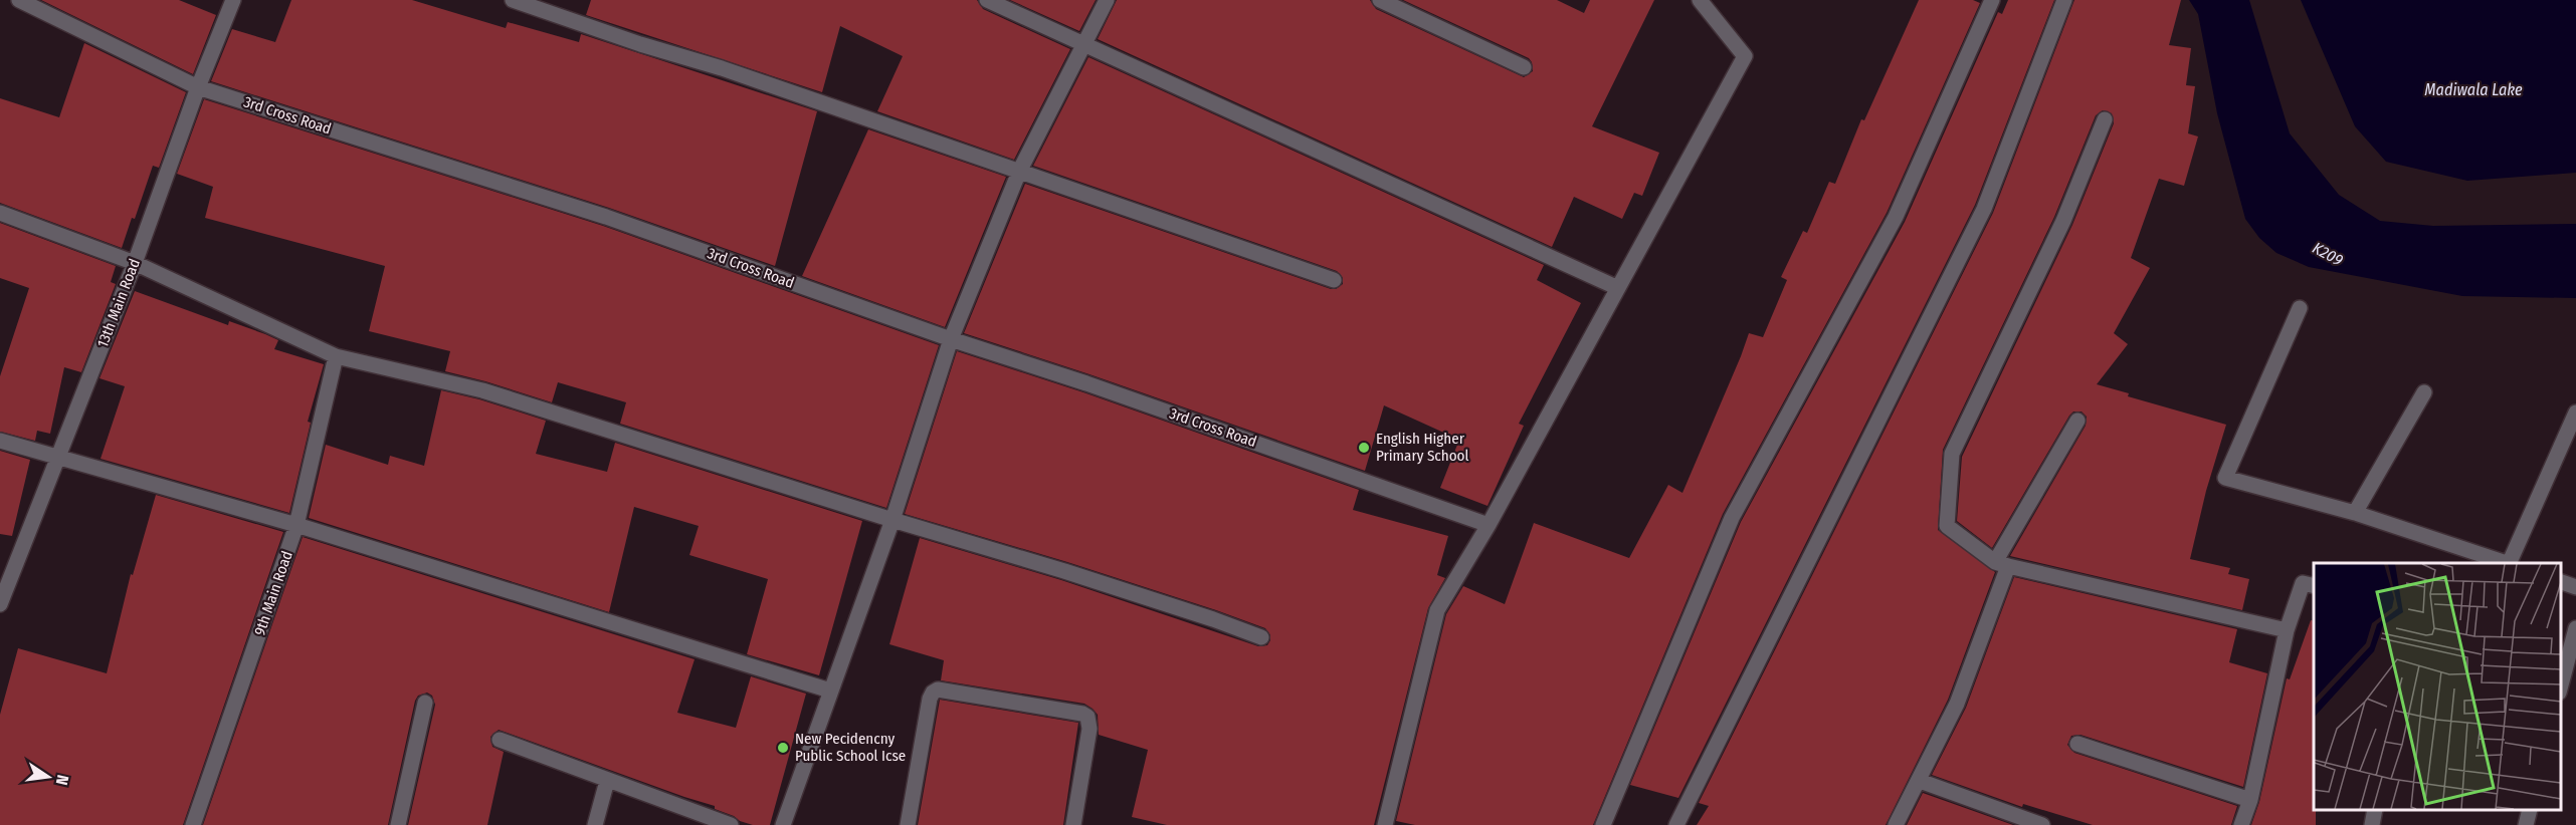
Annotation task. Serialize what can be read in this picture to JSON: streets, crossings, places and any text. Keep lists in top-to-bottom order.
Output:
{
  "streets": {
    "street": ["3rd Cross Road", "13th Main Road", "9th Main Road"]
  },
  "crossings": [
    ["3rd Cross Road", "13th Main Road"]
  ],
  "water": ["Madiwala Lake", "K209"],
  "places": ["English Higher Primary School", "New Pecidencny Public School Icse"],
  "north": "right"
}
